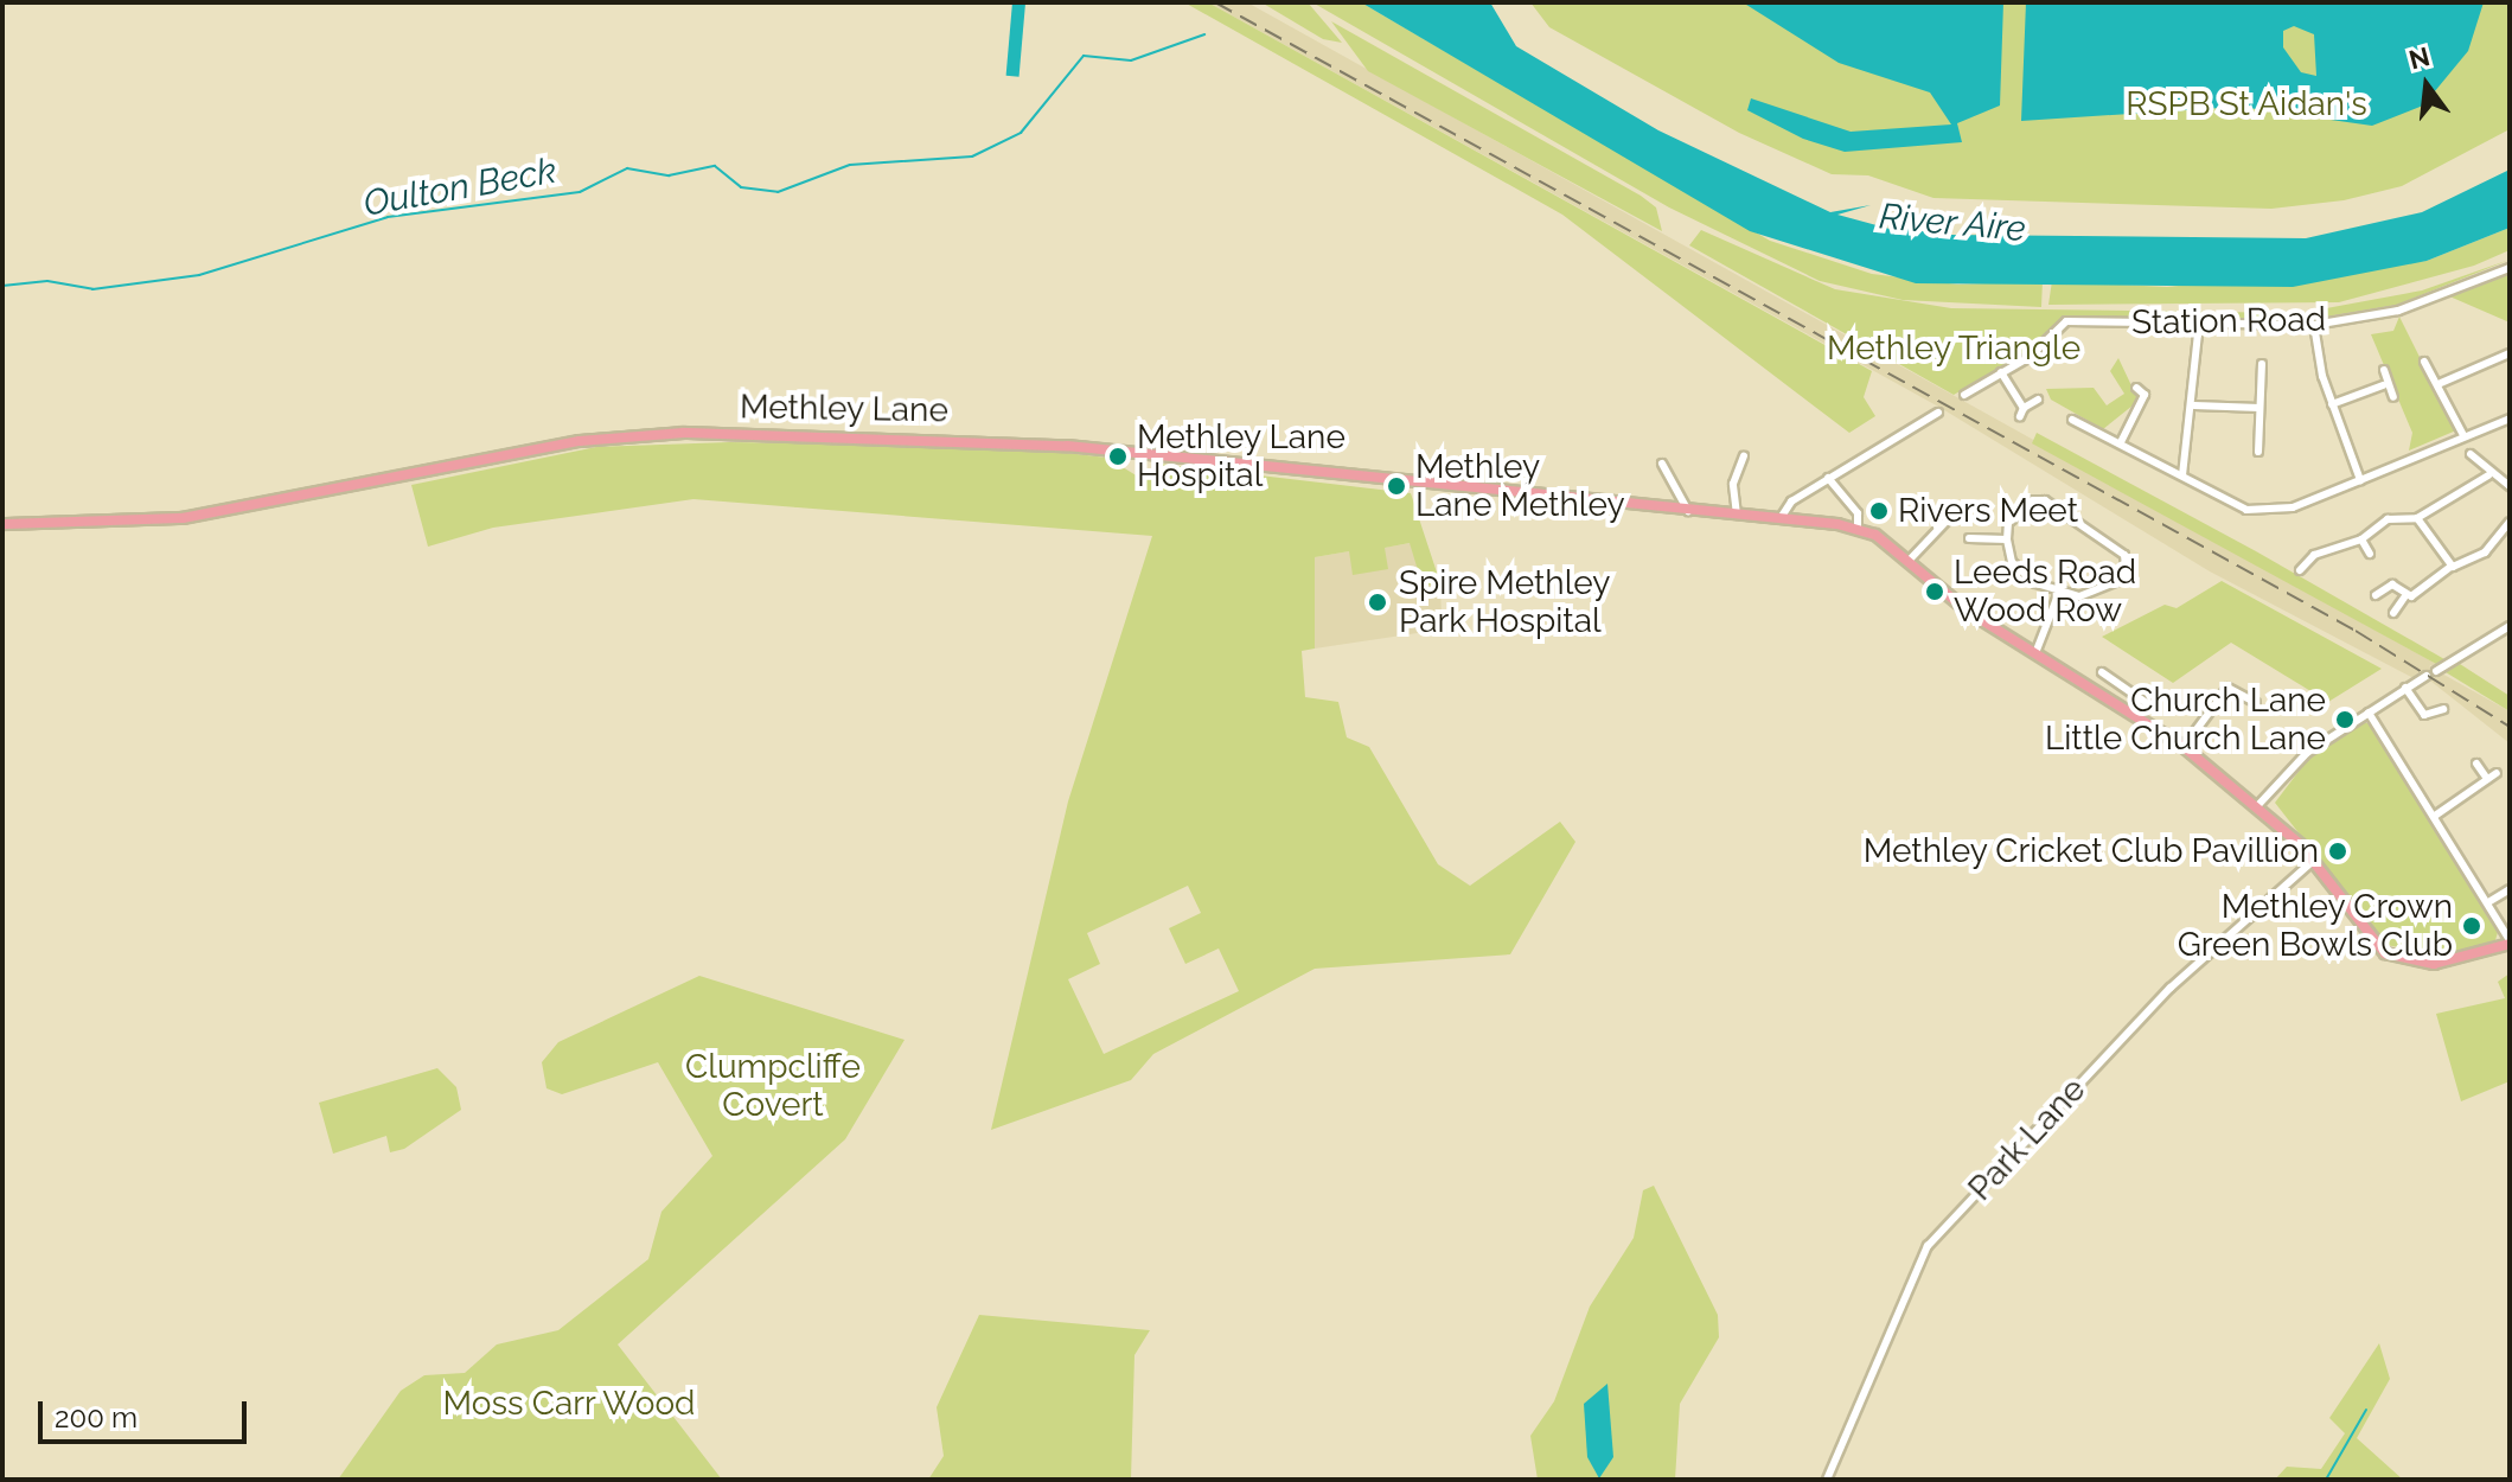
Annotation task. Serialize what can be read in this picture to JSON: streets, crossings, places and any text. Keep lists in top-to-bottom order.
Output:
{
  "streets": {
    "main road": ["Methley Lane"],
    "street": ["Station Road", "Park Lane"]
  },
  "water": ["Oulton Beck", "River Aire"],
  "parks": [
    "RSPB St Aidan's",
    "Methley Triangle",
    "Clumpcliffe Covert",
    "Moss Carr Wood"
  ],
  "places": [
    "Methley Lane Hospital",
    "Methley Lane Methley",
    "Rivers Meet",
    "Leeds Road Wood Row",
    "Spire Methley Park Hospital",
    "Church Lane Little Church Lane",
    "Methley Cricket Club Pavillion",
    "Methley Crown Green Bowls Club"
  ],
  "scale_bar": "200 m",
  "north": "top"
}
